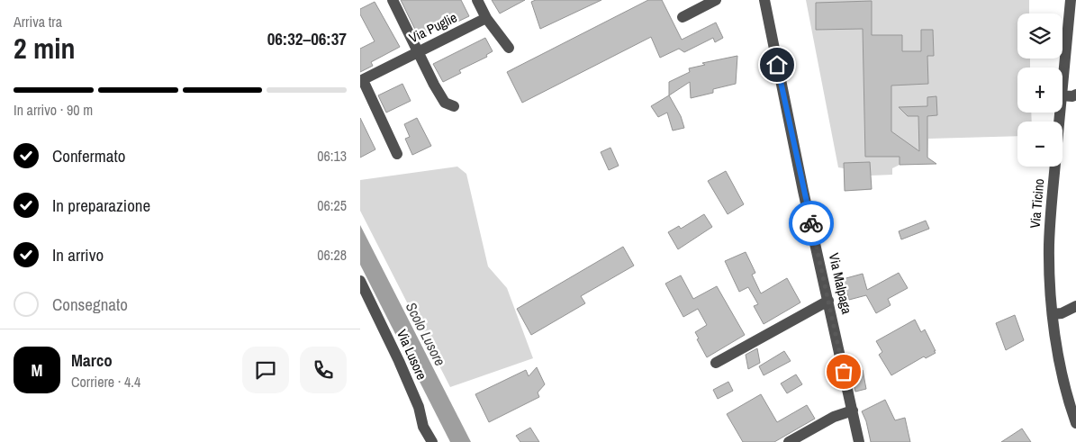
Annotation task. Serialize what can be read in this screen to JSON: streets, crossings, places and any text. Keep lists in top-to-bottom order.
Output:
{
  "streets": {
    "street": [
      "Via Puglie",
      "Via Ticino",
      "Via Malpaga",
      "Via Lusore"
    ]
  },
  "water": ["Scolo Lusore"],
  "page": {
    "heading": ["2 min", "Arriva tra", "06:32–06:37"],
    "panel": ["Marco", "Corriere · 4.4"],
    "map_buttons": ["+", "−"],
    "bar": "In arrivo · 90 m",
    "list": [
      ["Confermato", "06:13"],
      ["In preparazione", "06:25"],
      ["In arrivo", "06:28"],
      "Consegnato"
    ],
    "round": "M"
  }
}
